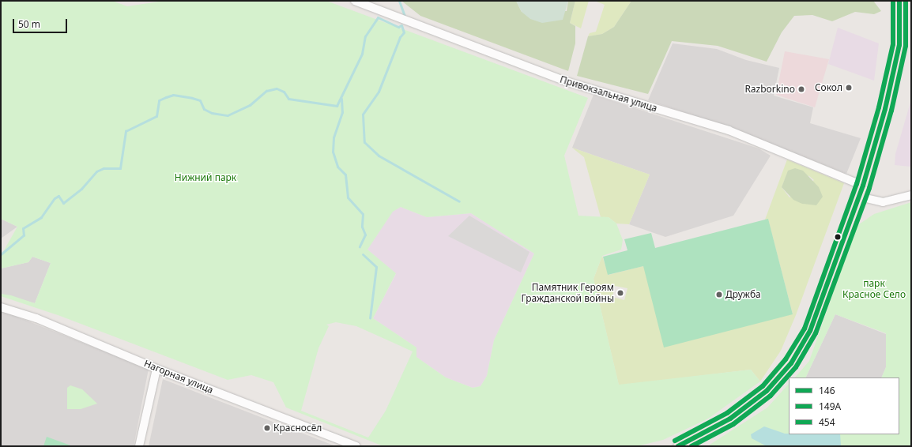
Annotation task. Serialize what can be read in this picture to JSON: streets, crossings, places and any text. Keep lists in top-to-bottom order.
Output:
{
  "streets": {
    "street": ["Привокзальная улица", "Нагорная улица"]
  },
  "parks": ["Нижний парк", "парк Красное Село"],
  "places": [
    "Сокол",
    "Razborkino",
    "Памятник Героям Гражданской войны",
    "Дружба",
    "Красносёл"
  ],
  "lines": ["transit line 146", "transit line 149А", "transit line 454"],
  "legend": ["146", "149А", "454"],
  "scale_bar": "50 m"
}
